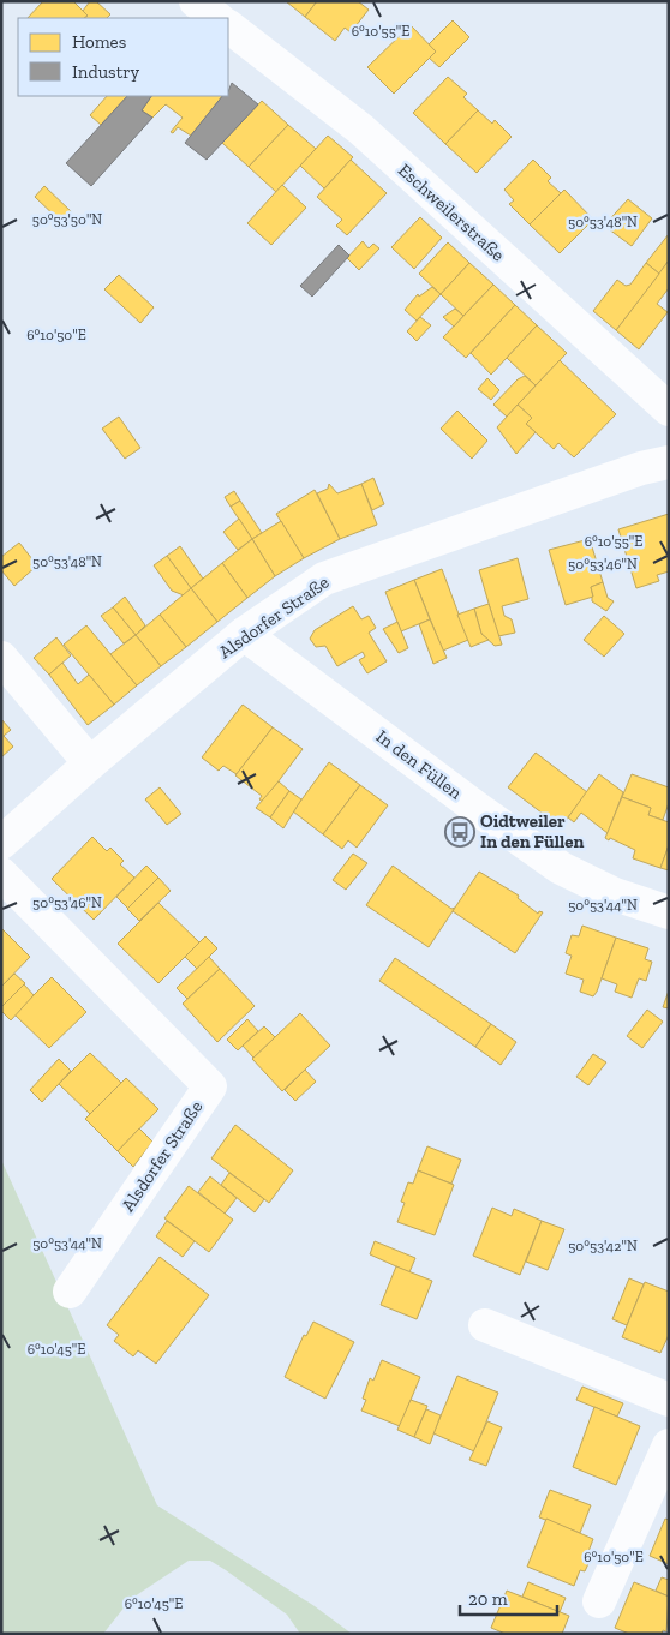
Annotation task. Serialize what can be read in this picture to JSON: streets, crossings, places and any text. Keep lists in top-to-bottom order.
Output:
{
  "streets": {
    "street": ["Eschweilerstraße", "Alsdorfer Straße", "In den Füllen"]
  },
  "crossings": [
    ["Alsdorfer Straße", "In den Füllen"]
  ],
  "places": {
    "bus stop": ["Oidtweiler In den Füllen"]
  },
  "legend": ["Homes", "Industry"],
  "scale_bar": "20 m",
  "coordinates": [
    "6°10'55\"E",
    "50°53'50\"N",
    "50°53'48\"N",
    "6°10'50\"E",
    "50°53'46\"N",
    "50°53'44\"N",
    "50°53'42\"N",
    "6°10'45\"E"
  ]
}
